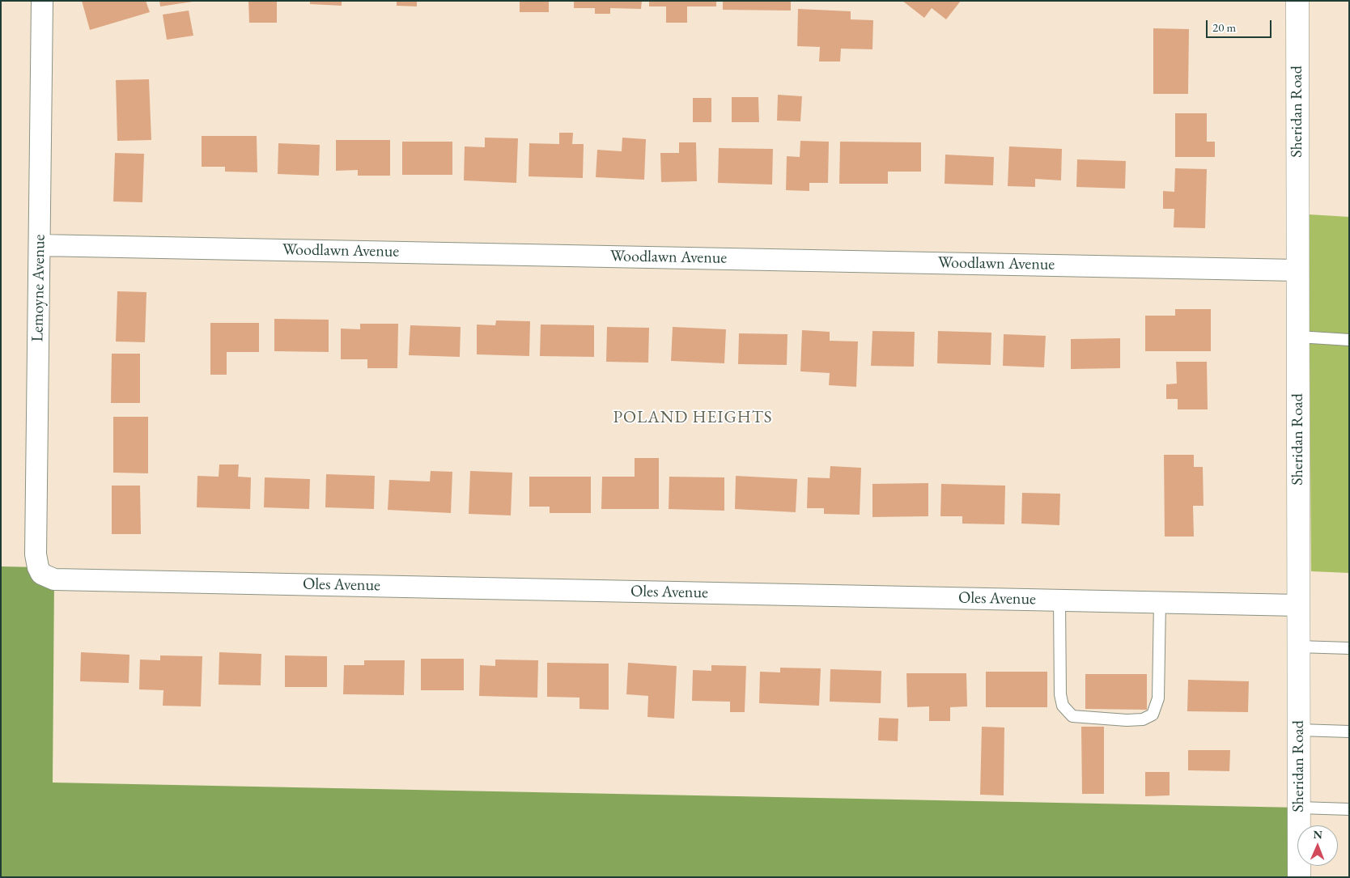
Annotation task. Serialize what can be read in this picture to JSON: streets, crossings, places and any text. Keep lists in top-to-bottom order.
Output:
{
  "streets": {
    "street": [
      "Sheridan Road",
      "Woodlawn Avenue",
      "Lemoyne Avenue",
      "Oles Avenue"
    ]
  },
  "crossings": [
    ["Sheridan Road", "Woodlawn Avenue"],
    ["Sheridan Road", "Oles Avenue"],
    ["Woodlawn Avenue", "Lemoyne Avenue"],
    ["Lemoyne Avenue", "Oles Avenue"]
  ],
  "districts": ["POLAND HEIGHTS"],
  "scale_bar": "20 m",
  "north": "top"
}
